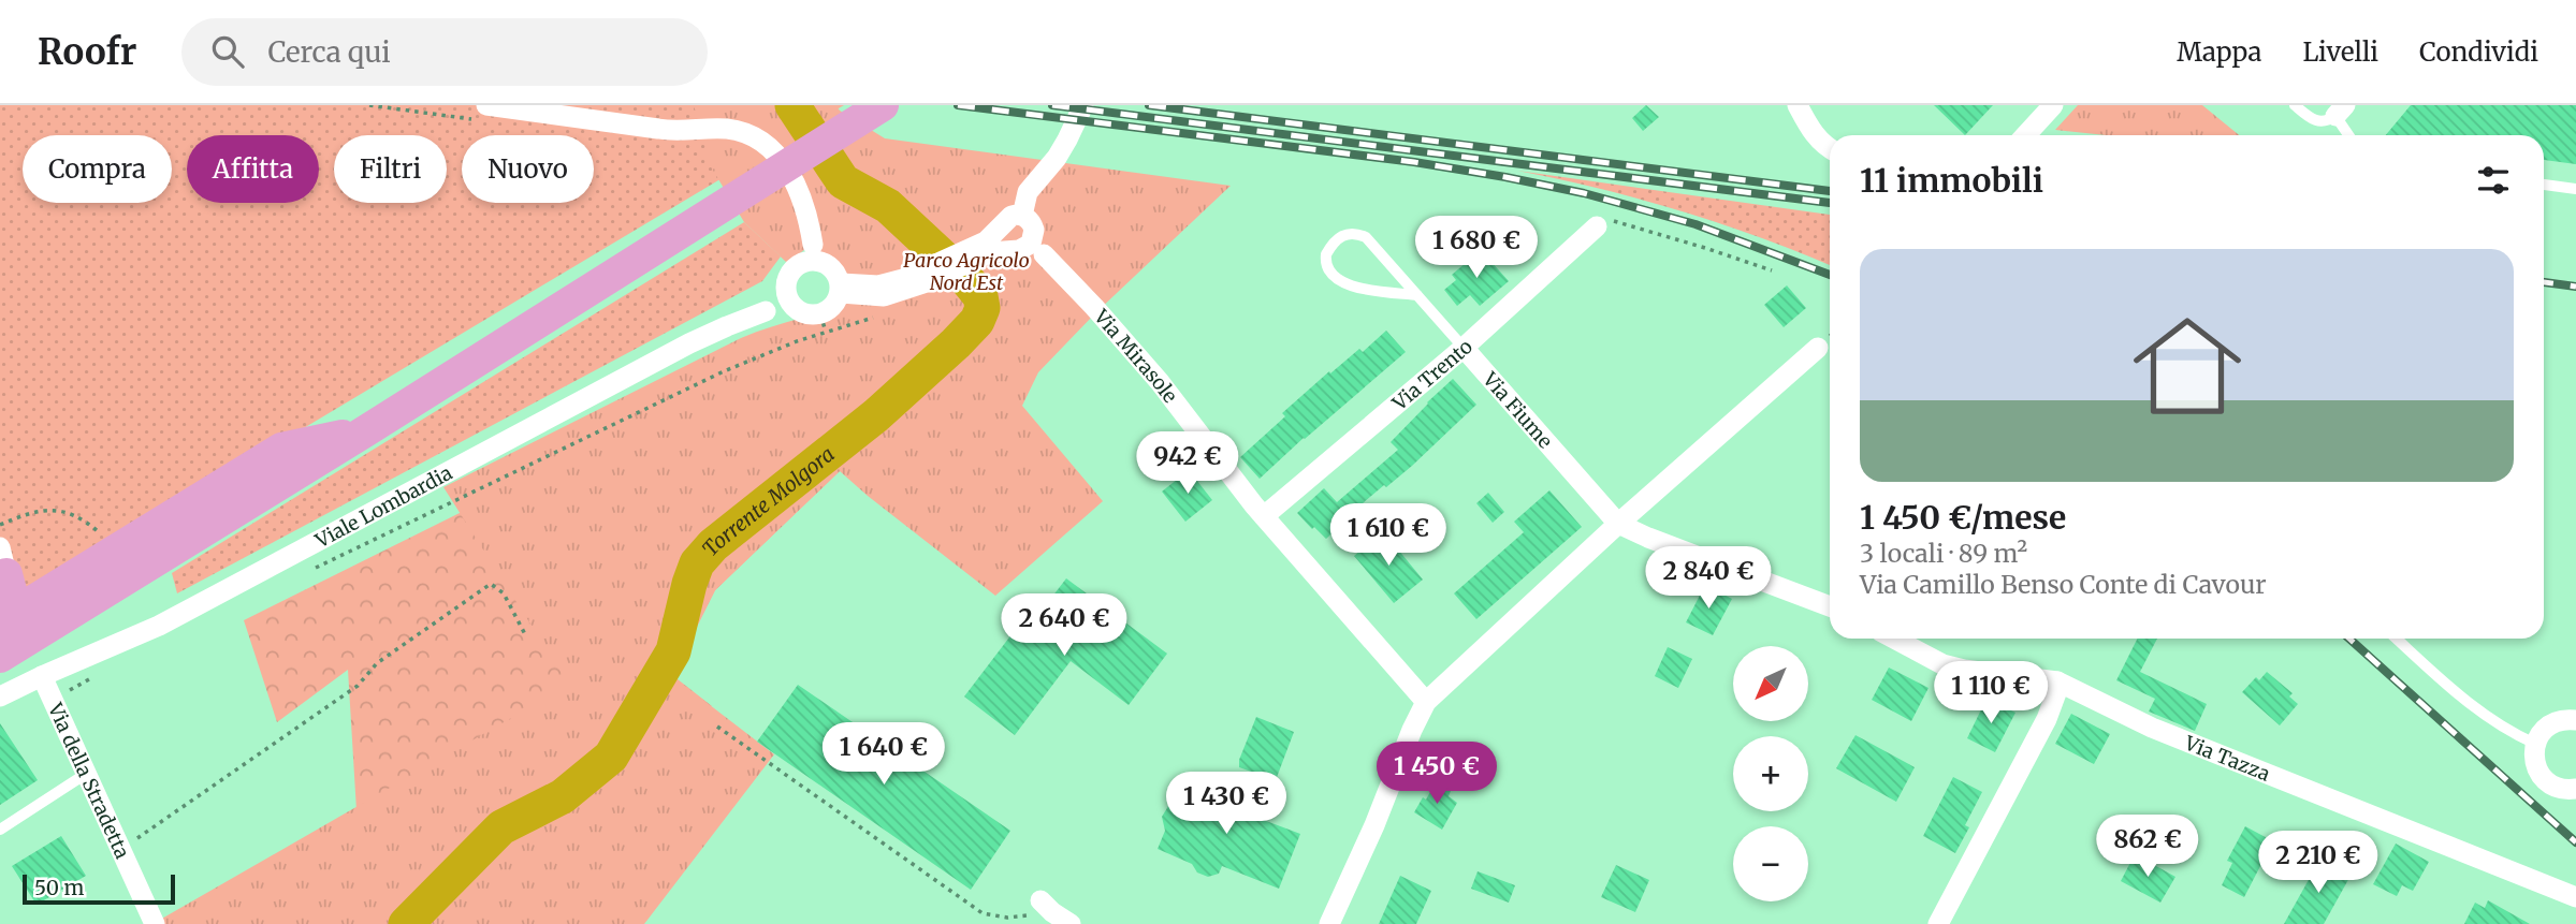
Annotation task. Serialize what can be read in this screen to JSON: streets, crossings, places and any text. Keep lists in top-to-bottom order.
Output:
{
  "streets": {
    "street": [
      "Via Mirasole",
      "Via Trento",
      "Via Fiume",
      "Viale Lombardia",
      "Via Tazza",
      "Via della Stradetta"
    ]
  },
  "crossings": [
    ["Via Mirasole", "Via Trento"],
    ["Via Trento", "Via Fiume"],
    ["Viale Lombardia", "Via della Stradetta"]
  ],
  "water": ["Torrente Molgora"],
  "parks": ["Parco Agricolo Nord Est"],
  "scale_bar": "50 m",
  "north": "bottom left",
  "page": {
    "header": "Roofr",
    "search": "Cerca qui",
    "nav": ["Mappa", "Livelli", "Condividi"],
    "chip": [
      "Compra",
      "Affitta",
      "Filtri",
      "Nuovo"
    ],
    "heading": "11 immobili",
    "price": [
      "1 680 €",
      "942 €",
      "1 610 €",
      "2 840 €",
      "2 640 €",
      "1 110 €",
      "1 640 €",
      "1 450 €",
      "1 430 €",
      "862 €",
      "2 210 €"
    ],
    "list": [
      {
        "name": "1 450 €/mese",
        "note": "3 locali · 89 m² · Via Camillo Benso Conte di Cavour"
      }
    ],
    "map_buttons": ["+", "−"],
    "scale": "50 m"
  }
}
